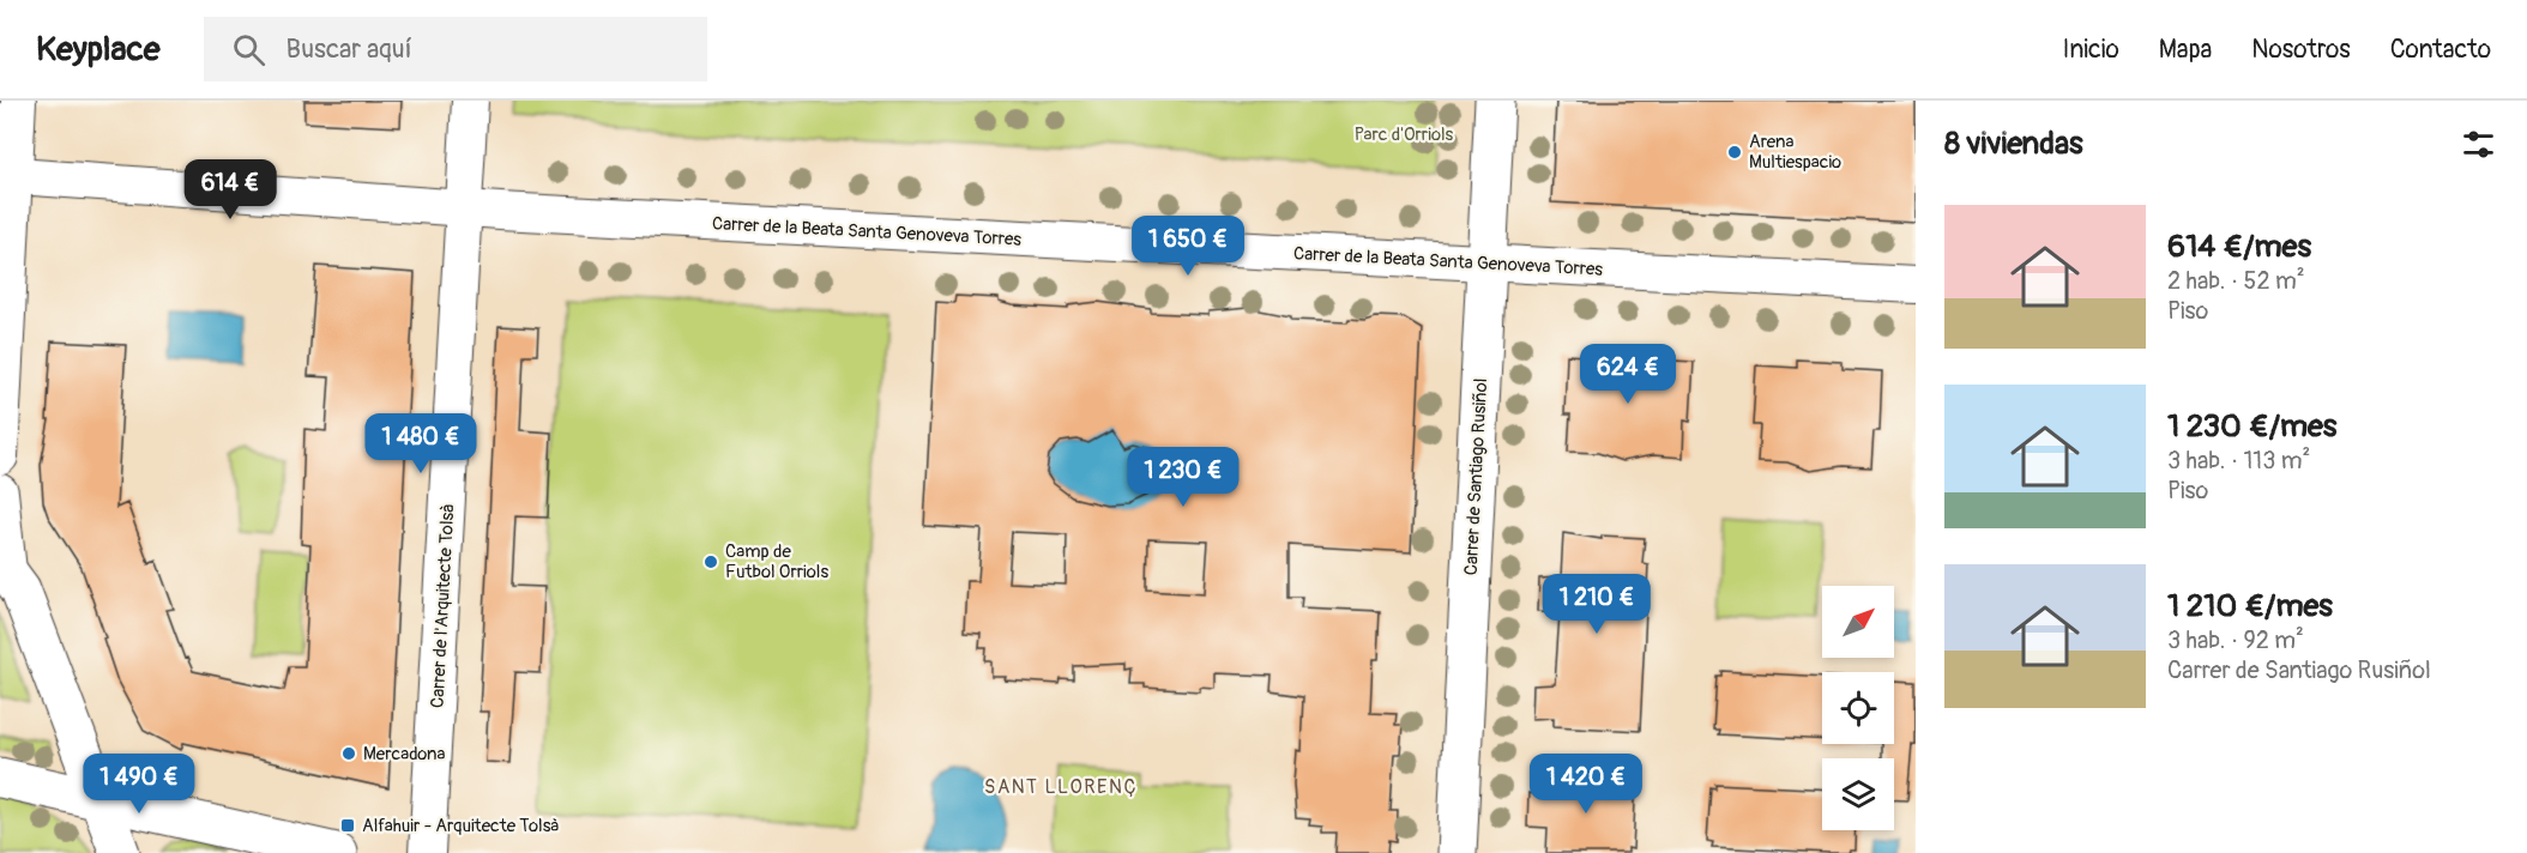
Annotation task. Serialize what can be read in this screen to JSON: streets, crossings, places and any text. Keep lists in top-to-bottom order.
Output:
{
  "streets": {
    "street": ["Carrer de la Beata Santa Genoveva Torres", "Carrer de Santiago Rusiñol", "Carrer de l'Arquitecte Tolsà"]
  },
  "crossings": [
    ["Carrer de la Beata Santa Genoveva Torres", "Carrer de Santiago Rusiñol"],
    ["Carrer de la Beata Santa Genoveva Torres", "Carrer de l'Arquitecte Tolsà"]
  ],
  "districts": ["SANT LLORENÇ"],
  "parks": ["Parc d'Orriols"],
  "places": {
    "other": ["Arena Multiespacio", "Camp de Futbol Orriols", "Mercadona"],
    "transit": ["Alfahuir - Arquitecte Tolsà"]
  },
  "north": "top right",
  "page": {
    "header": "Keyplace",
    "search": "Buscar aquí",
    "nav": [
      "Inicio",
      "Mapa",
      "Nosotros",
      "Contacto"
    ],
    "heading": "8 viviendas",
    "price": [
      "614 €",
      "1 650 €",
      "624 €",
      "1 480 €",
      "1 230 €",
      "1 210 €",
      "1 490 €",
      "1 420 €"
    ],
    "list": [
      {
        "name": "614 €/mes",
        "note": "2 hab. · 52 m² · Piso"
      },
      {
        "name": "1 230 €/mes",
        "note": "3 hab. · 113 m² · Piso"
      },
      {
        "name": "1 210 €/mes",
        "note": "3 hab. · 92 m² · Carrer de Santiago Rusiñol"
      }
    ]
  }
}
